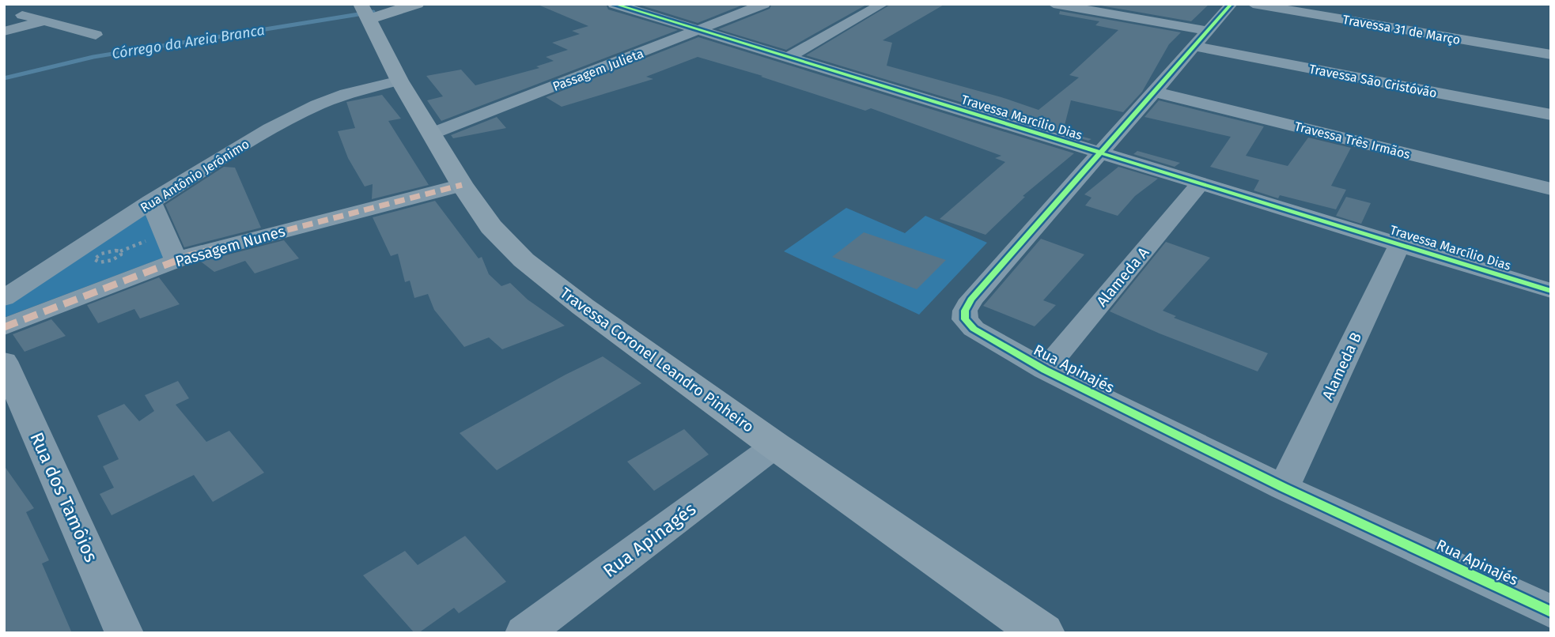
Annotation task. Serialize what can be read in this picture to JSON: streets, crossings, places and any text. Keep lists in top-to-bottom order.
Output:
{
  "streets": {
    "street": [
      "Travessa 31 de Março",
      "Passagem Julieta",
      "Travessa São Cristóvão",
      "Travessa Marcílio Dias",
      "Travessa Três Irmãos",
      "Rua Antônio Jerônimo",
      "Passagem Nunes",
      "Alameda A",
      "Travessa Coronel Leandro Pinheiro",
      "Alameda B",
      "Rua Apinajés",
      "Rua dos Tamôios",
      "Rua Apinagés"
    ]
  },
  "crossings": [
    ["Passagem Julieta", "Travessa Marcílio Dias"],
    ["Passagem Julieta", "Travessa Coronel Leandro Pinheiro"],
    ["Travessa São Cristóvão", "Rua Apinajés"],
    ["Travessa Marcílio Dias", "Alameda A"],
    ["Travessa Marcílio Dias", "Alameda B"],
    ["Travessa Marcílio Dias", "Rua Apinajés"],
    ["Travessa Três Irmãos", "Rua Apinajés"],
    ["Rua Antônio Jerônimo", "Travessa Coronel Leandro Pinheiro"],
    ["Passagem Nunes", "Travessa Coronel Leandro Pinheiro"],
    ["Alameda A", "Rua Apinajés"],
    ["Travessa Coronel Leandro Pinheiro", "Rua Apinagés"],
    ["Alameda B", "Rua Apinajés"]
  ],
  "water": ["Córrego da Areia Branca"]
}
